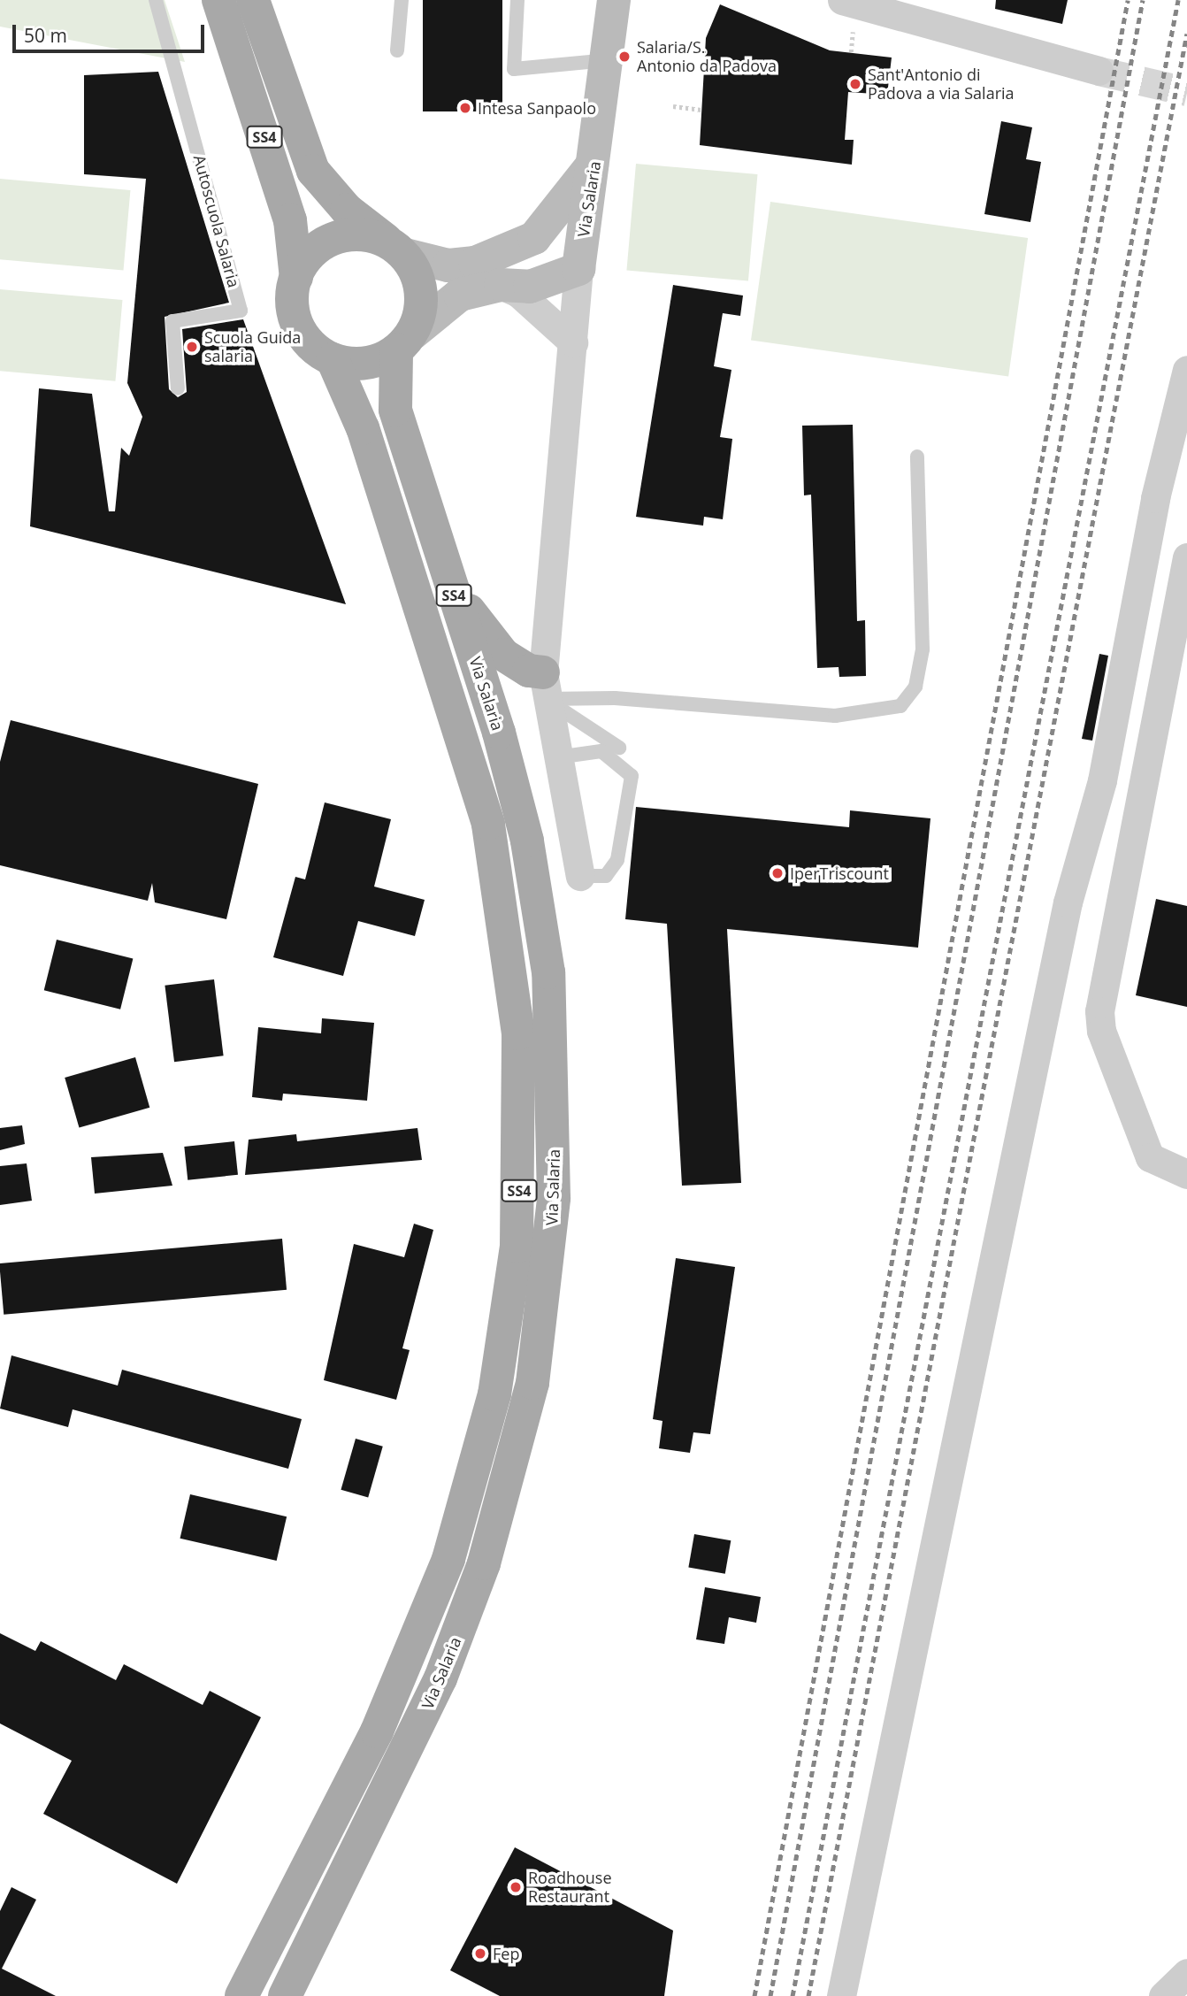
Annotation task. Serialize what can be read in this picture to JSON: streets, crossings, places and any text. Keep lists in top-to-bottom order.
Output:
{
  "streets": {
    "main road": ["SS4", "Via Salaria"],
    "lane": ["Autoscuola Salaria"]
  },
  "crossings": [
    ["SS4", "Via Salaria"]
  ],
  "places": [
    "Salaria/S. Antonio da Padova",
    "Sant'Antonio di Padova a via Salaria",
    "Intesa Sanpaolo",
    "Scuola Guida salaria",
    "IperTriscount",
    "Roadhouse Restaurant",
    "Fep"
  ],
  "scale_bar": "50 m"
}
